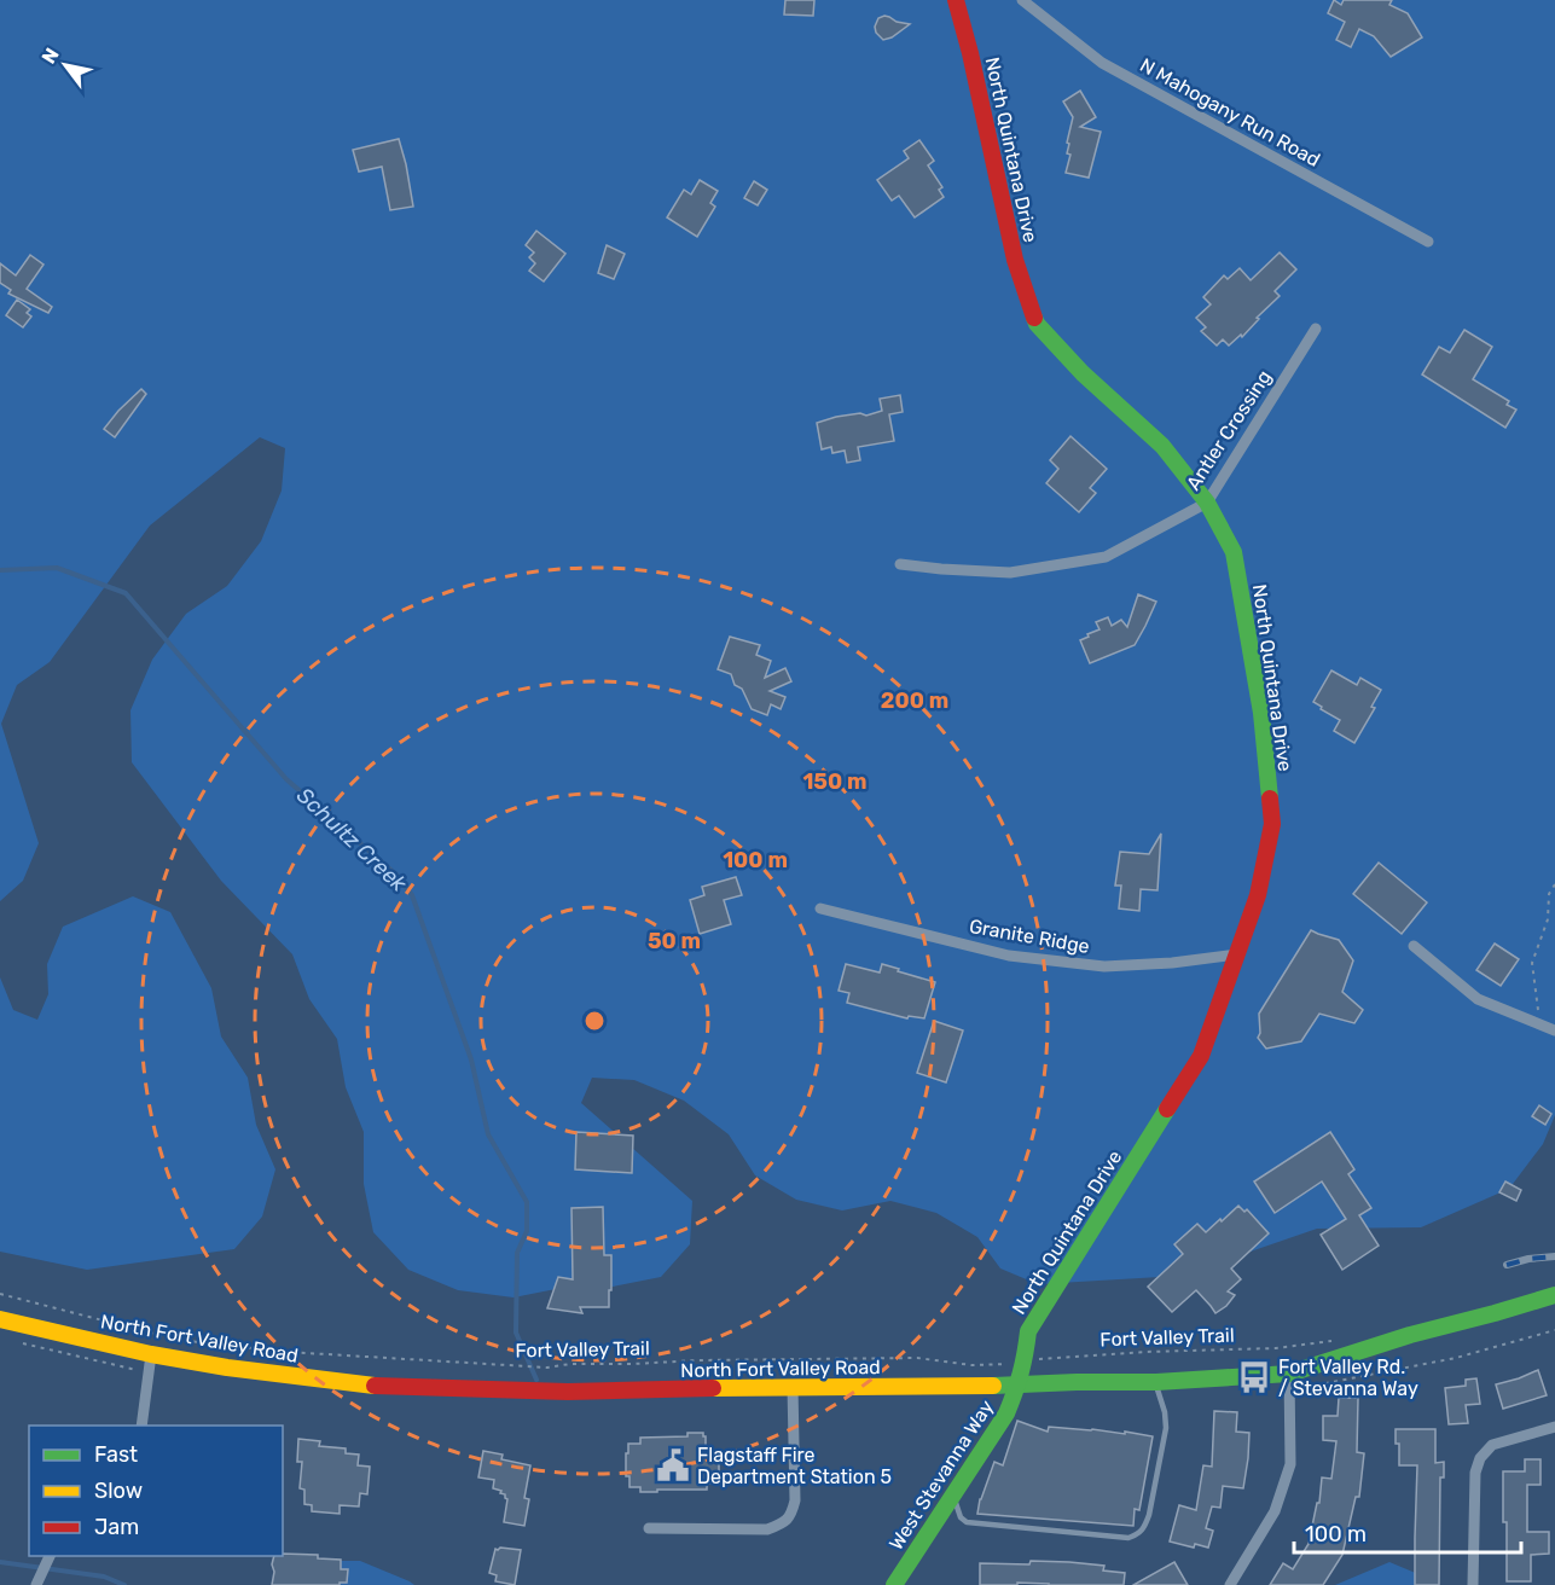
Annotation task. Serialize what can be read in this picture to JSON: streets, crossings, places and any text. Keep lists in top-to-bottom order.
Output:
{
  "streets": {
    "street": [
      "N Mahogany Run Road",
      "North Quintana Drive",
      "Antler Crossing",
      "Granite Ridge",
      "North Fort Valley Road",
      "West Stevanna Way"
    ],
    "path": ["Fort Valley Trail"]
  },
  "crossings": [
    ["North Quintana Drive", "Antler Crossing"],
    ["North Quintana Drive", "Granite Ridge"],
    ["North Quintana Drive", "Fort Valley Trail"],
    ["North Quintana Drive", "North Fort Valley Road"],
    ["North Quintana Drive", "West Stevanna Way"],
    ["North Fort Valley Road", "West Stevanna Way"]
  ],
  "water": ["Schultz Creek"],
  "places": {
    "bus stop": ["Fort Valley Rd. / Stevanna Way"],
    "public building": ["Flagstaff Fire Department Station 5"]
  },
  "legend": ["Fast", "Slow", "Jam"],
  "scale_bar": "100 m",
  "north": "top left",
  "rings": [
    "200 m",
    "150 m",
    "100 m",
    "50 m"
  ]
}
